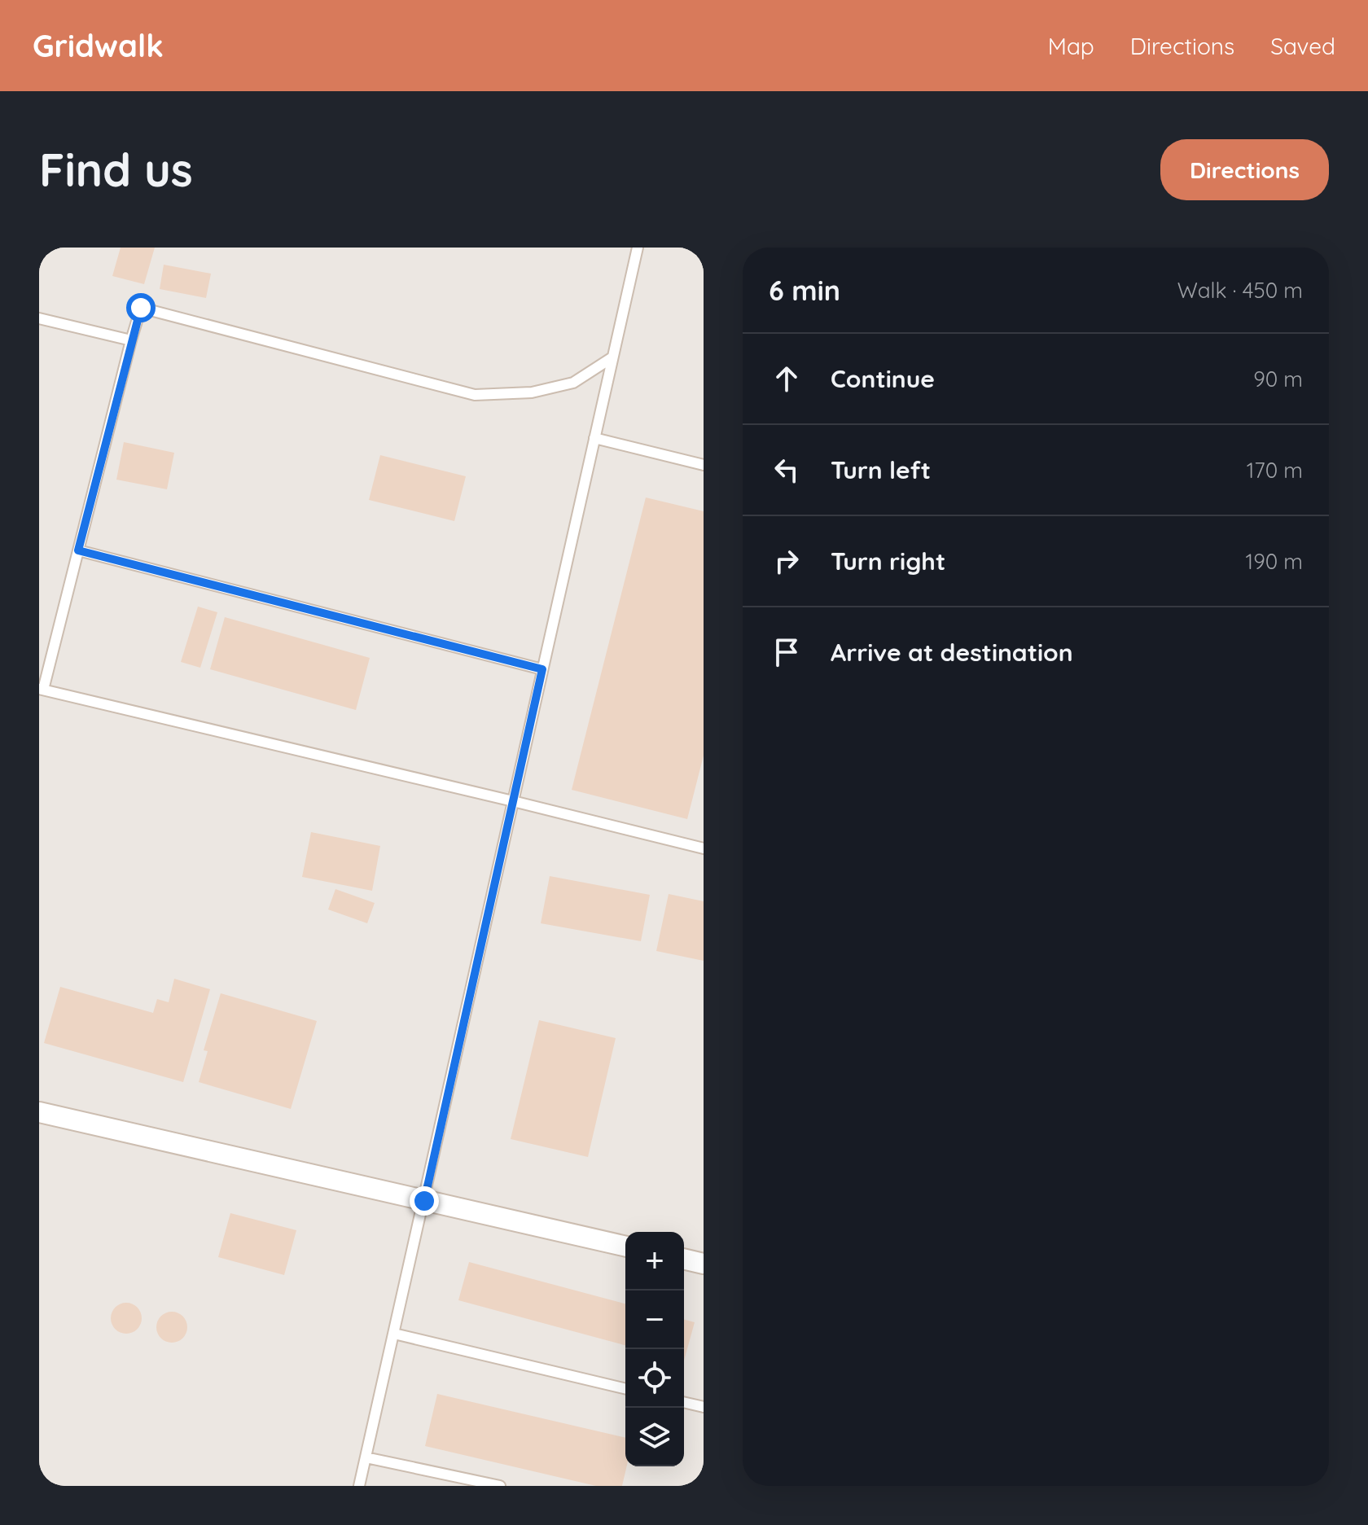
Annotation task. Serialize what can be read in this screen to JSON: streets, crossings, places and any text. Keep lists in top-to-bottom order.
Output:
{
  "page": {
    "header": "Gridwalk",
    "nav": ["Map", "Directions", "Saved"],
    "buttons": "Directions",
    "title": "Find us",
    "heading": ["6 min", "Walk · 450 m"],
    "list": [
      ["Continue", "90 m"],
      ["Turn left", "170 m"],
      ["Turn right", "190 m"],
      "Arrive at destination"
    ],
    "map_buttons": ["+", "−"]
  }
}
